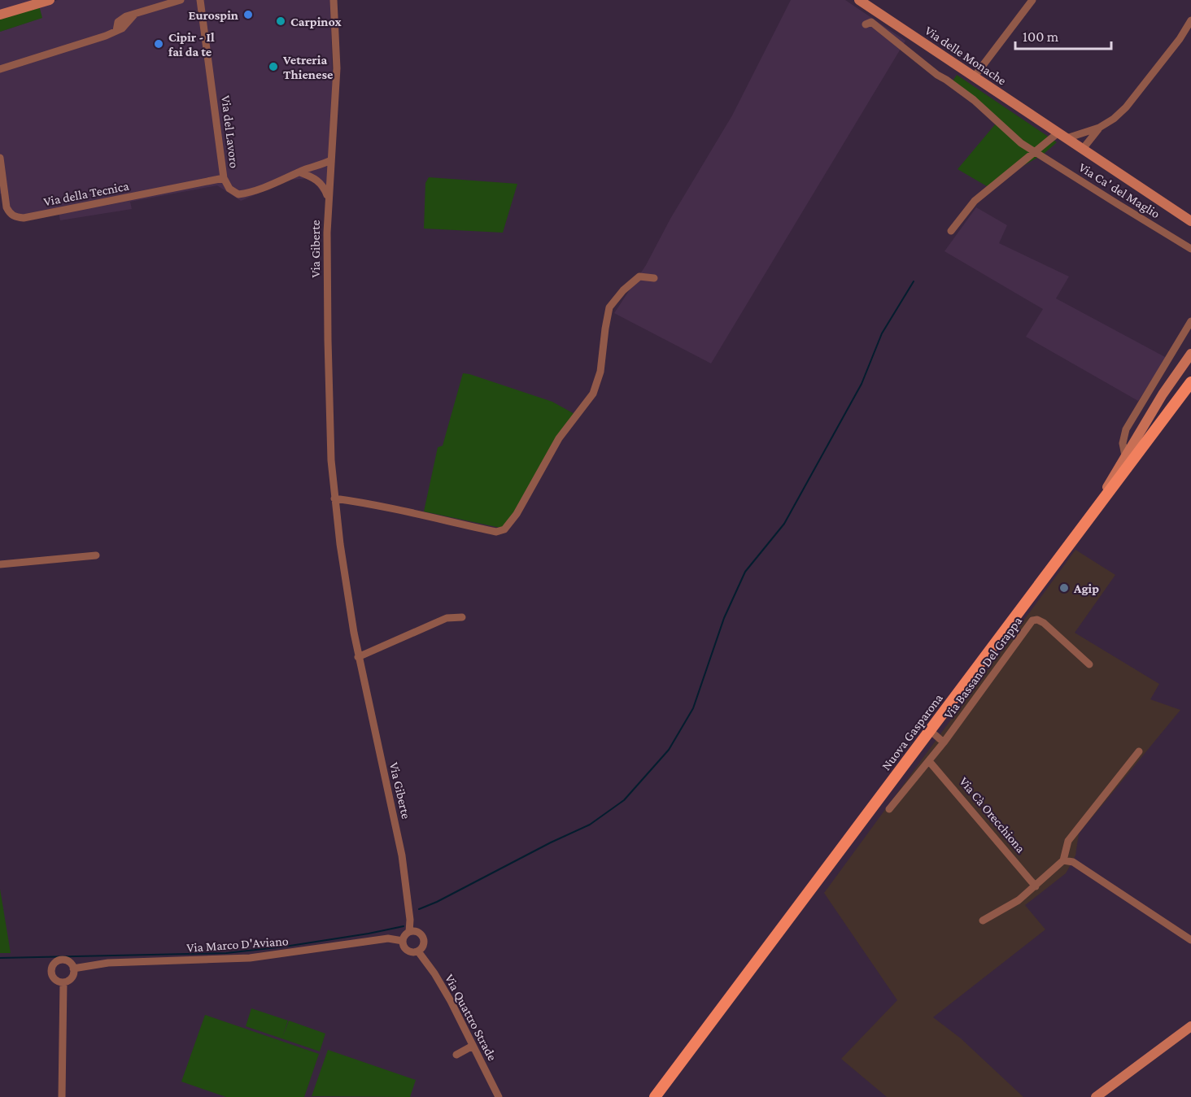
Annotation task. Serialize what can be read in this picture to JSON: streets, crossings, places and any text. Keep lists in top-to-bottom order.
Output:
{
  "streets": {
    "main road": ["Nuova Gasparona"],
    "street": [
      "Via delle Monache",
      "Via del Lavoro",
      "Via Ca' del Maglio",
      "Via della Tecnica",
      "Via Giberte",
      "Via Bassano Del Grappa",
      "Via Cà Orecchiona",
      "Via Marco D'Aviano",
      "Via Quattro Strade"
    ]
  },
  "crossings": [
    ["Via del Lavoro", "Via della Tecnica"],
    ["Via del Lavoro", "Via Giberte"],
    ["Via Giberte", "Via Marco D'Aviano"],
    ["Via Giberte", "Via Quattro Strade"],
    ["Via Bassano Del Grappa", "Via Cà Orecchiona"],
    ["Via Marco D'Aviano", "Via Quattro Strade"]
  ],
  "places": [
    "Eurospin",
    "Carpinox",
    "Cipir - Il fai da te",
    "Vetreria Thienese",
    "Agip"
  ],
  "scale_bar": "100 m"
}
